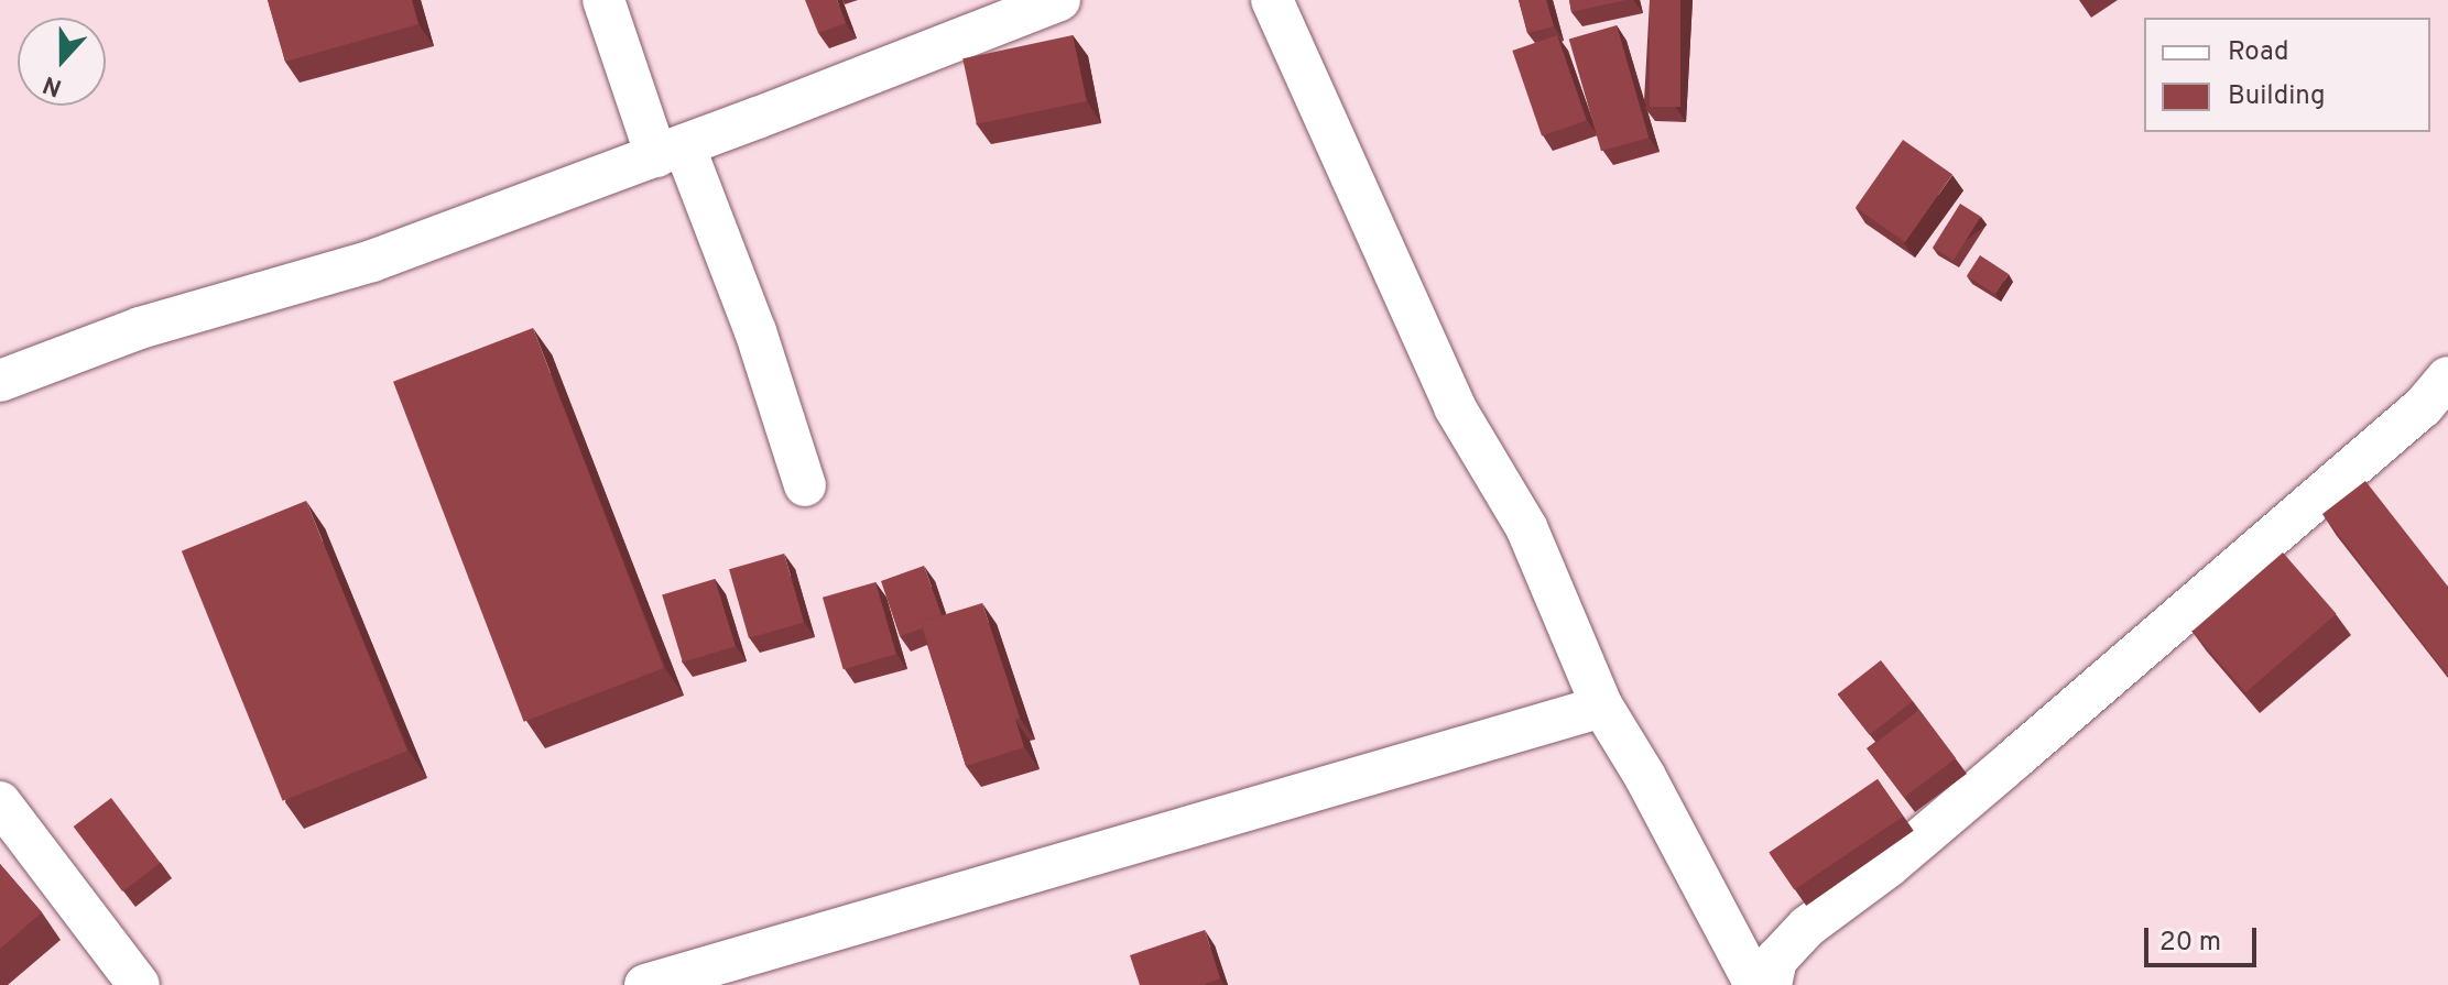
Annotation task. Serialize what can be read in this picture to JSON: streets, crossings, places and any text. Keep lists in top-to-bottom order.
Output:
{
  "legend": ["Road", "Building"],
  "scale_bar": "20 m",
  "north": "bottom"
}
